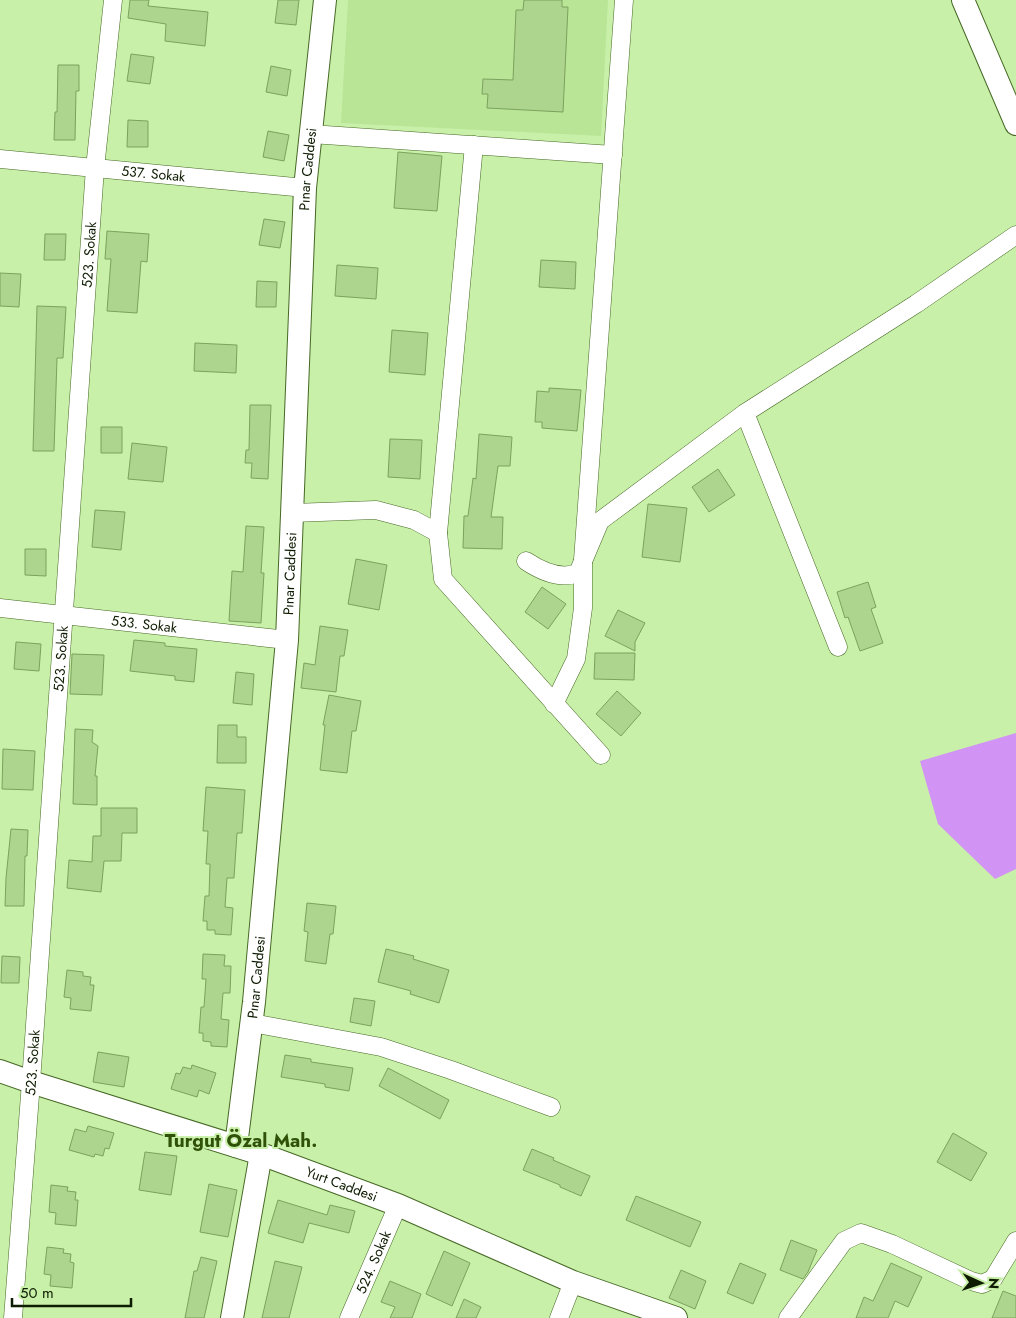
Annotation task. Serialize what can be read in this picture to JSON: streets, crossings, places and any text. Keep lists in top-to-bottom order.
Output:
{
  "streets": {
    "street": [
      "Pınar Caddesi",
      "537. Sokak",
      "523. Sokak",
      "533. Sokak",
      "Yurt Caddesi",
      "524. Sokak"
    ]
  },
  "crossings": [
    ["Pınar Caddesi", "537. Sokak"],
    ["Pınar Caddesi", "533. Sokak"],
    ["Pınar Caddesi", "Yurt Caddesi"],
    ["537. Sokak", "523. Sokak"],
    ["523. Sokak", "533. Sokak"],
    ["523. Sokak", "Yurt Caddesi"],
    ["Yurt Caddesi", "524. Sokak"]
  ],
  "districts": ["Turgut Özal Mah."],
  "scale_bar": "50 m",
  "north": "right"
}
